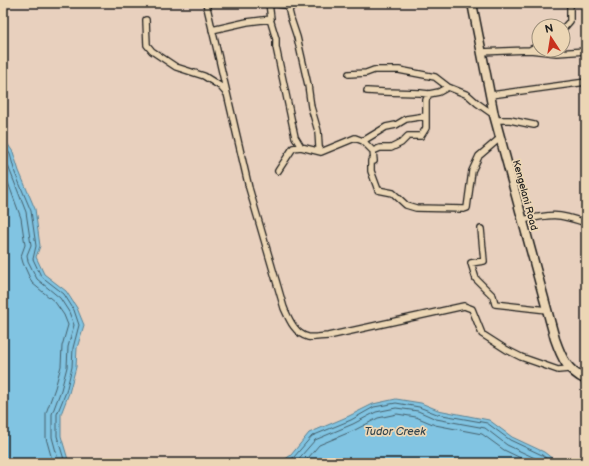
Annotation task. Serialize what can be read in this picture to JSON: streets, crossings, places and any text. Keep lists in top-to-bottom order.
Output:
{
  "streets": {
    "main road": ["Kengelani Road"]
  },
  "water": ["Tudor Creek"],
  "north": "top"
}
